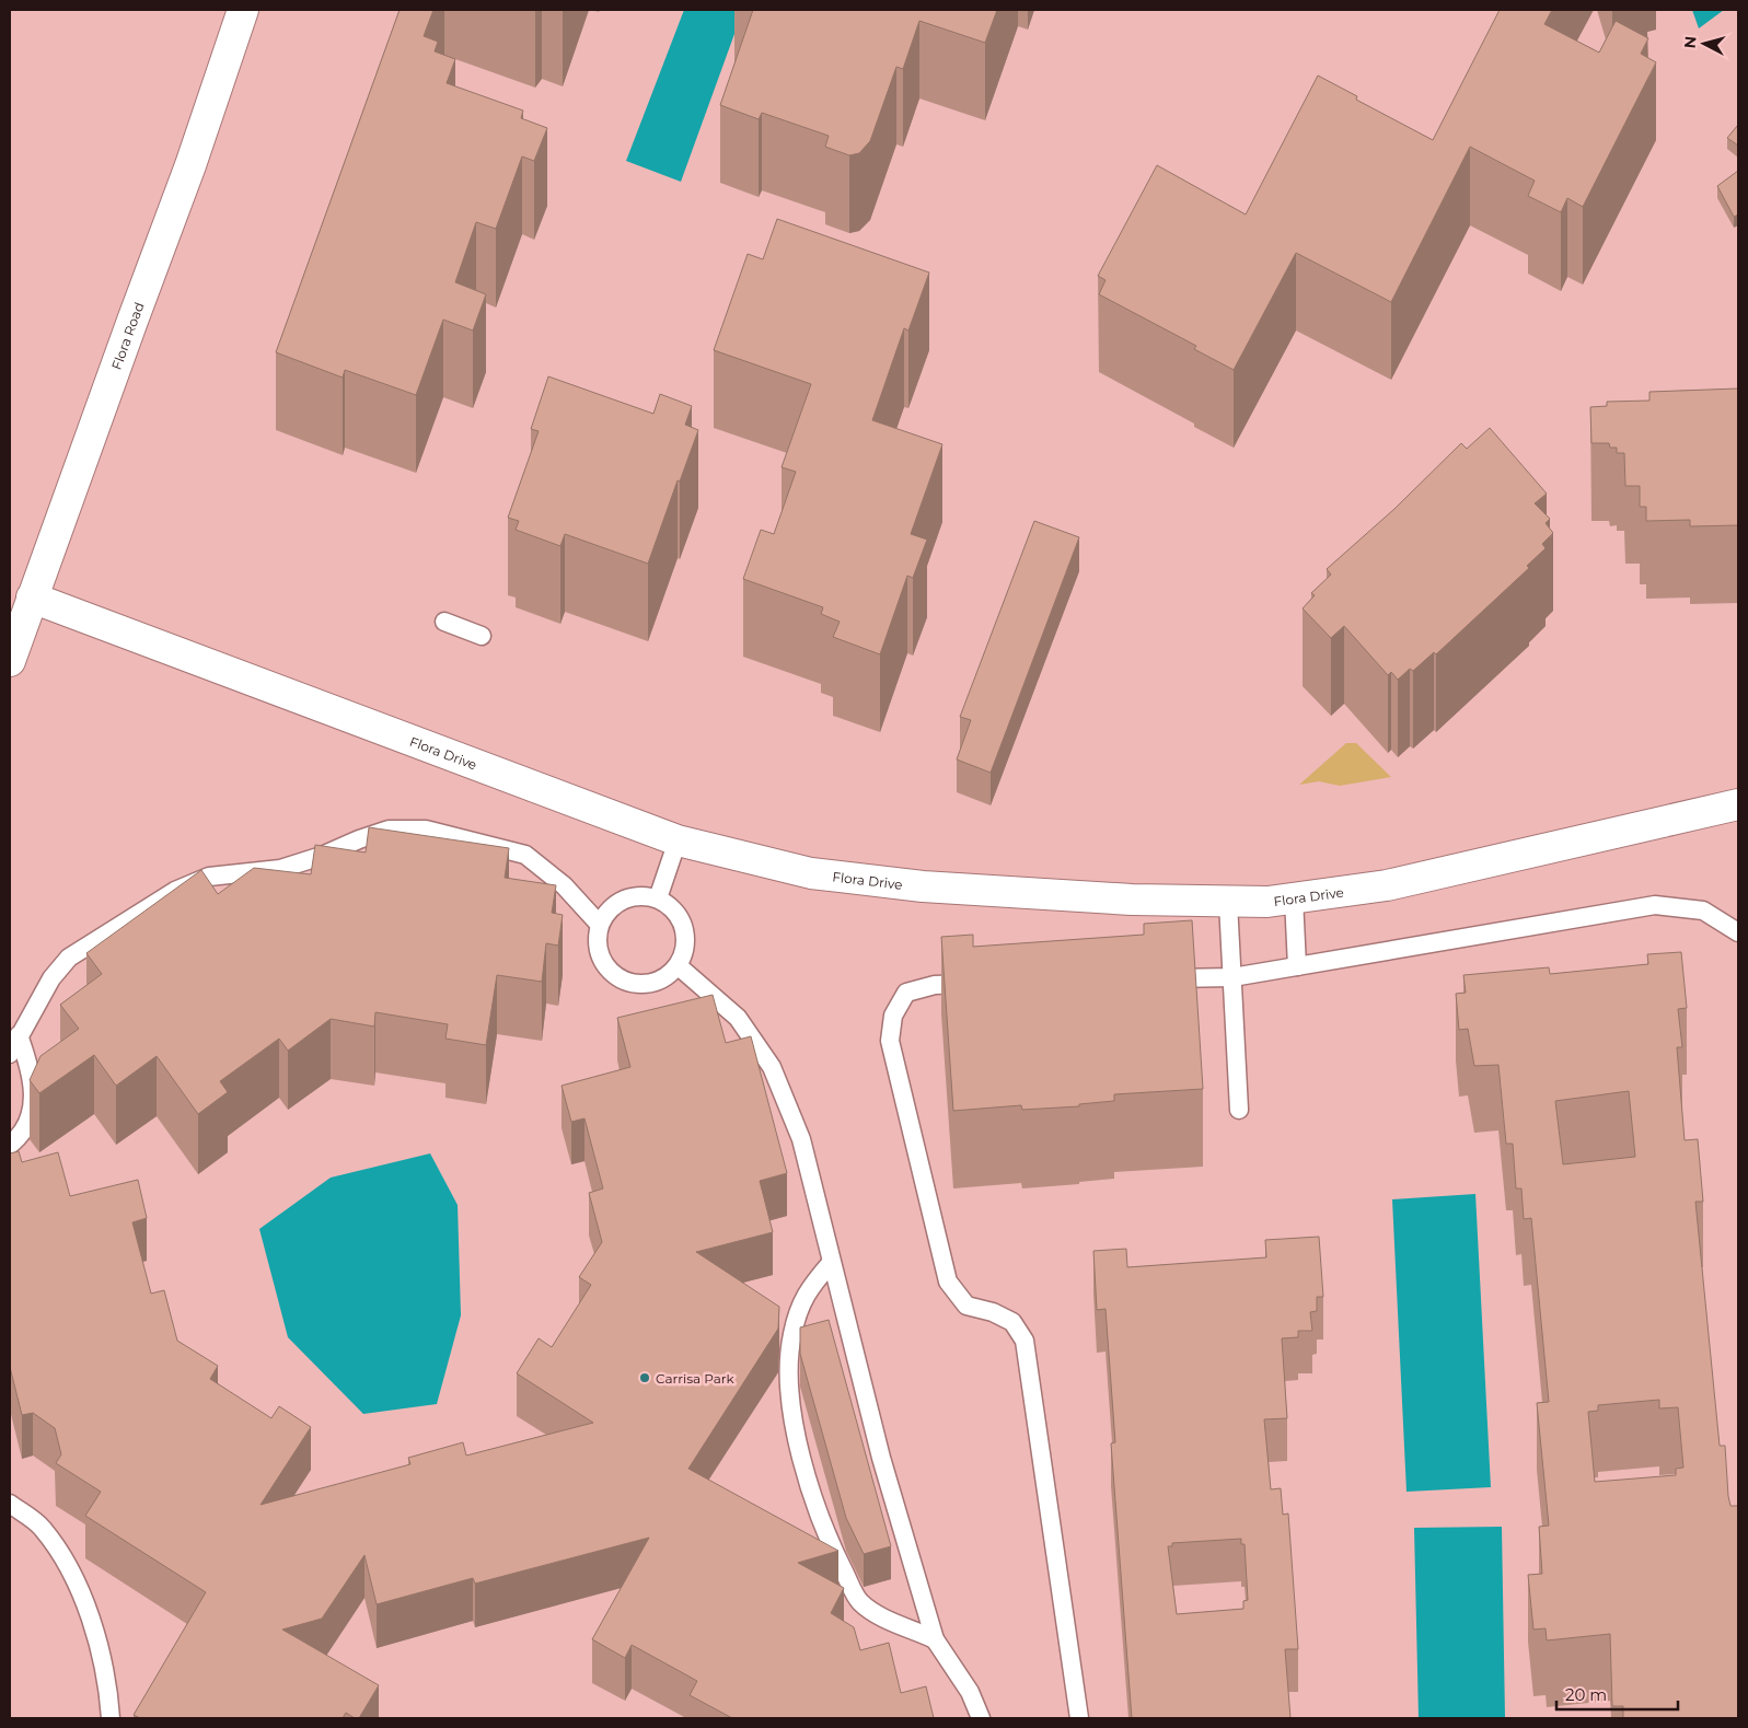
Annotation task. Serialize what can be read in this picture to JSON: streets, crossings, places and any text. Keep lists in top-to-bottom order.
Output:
{
  "streets": {
    "street": ["Flora Road", "Flora Drive"]
  },
  "crossings": [
    ["Flora Road", "Flora Drive"]
  ],
  "places": ["Carrisa Park"],
  "scale_bar": "20 m",
  "north": "left"
}
